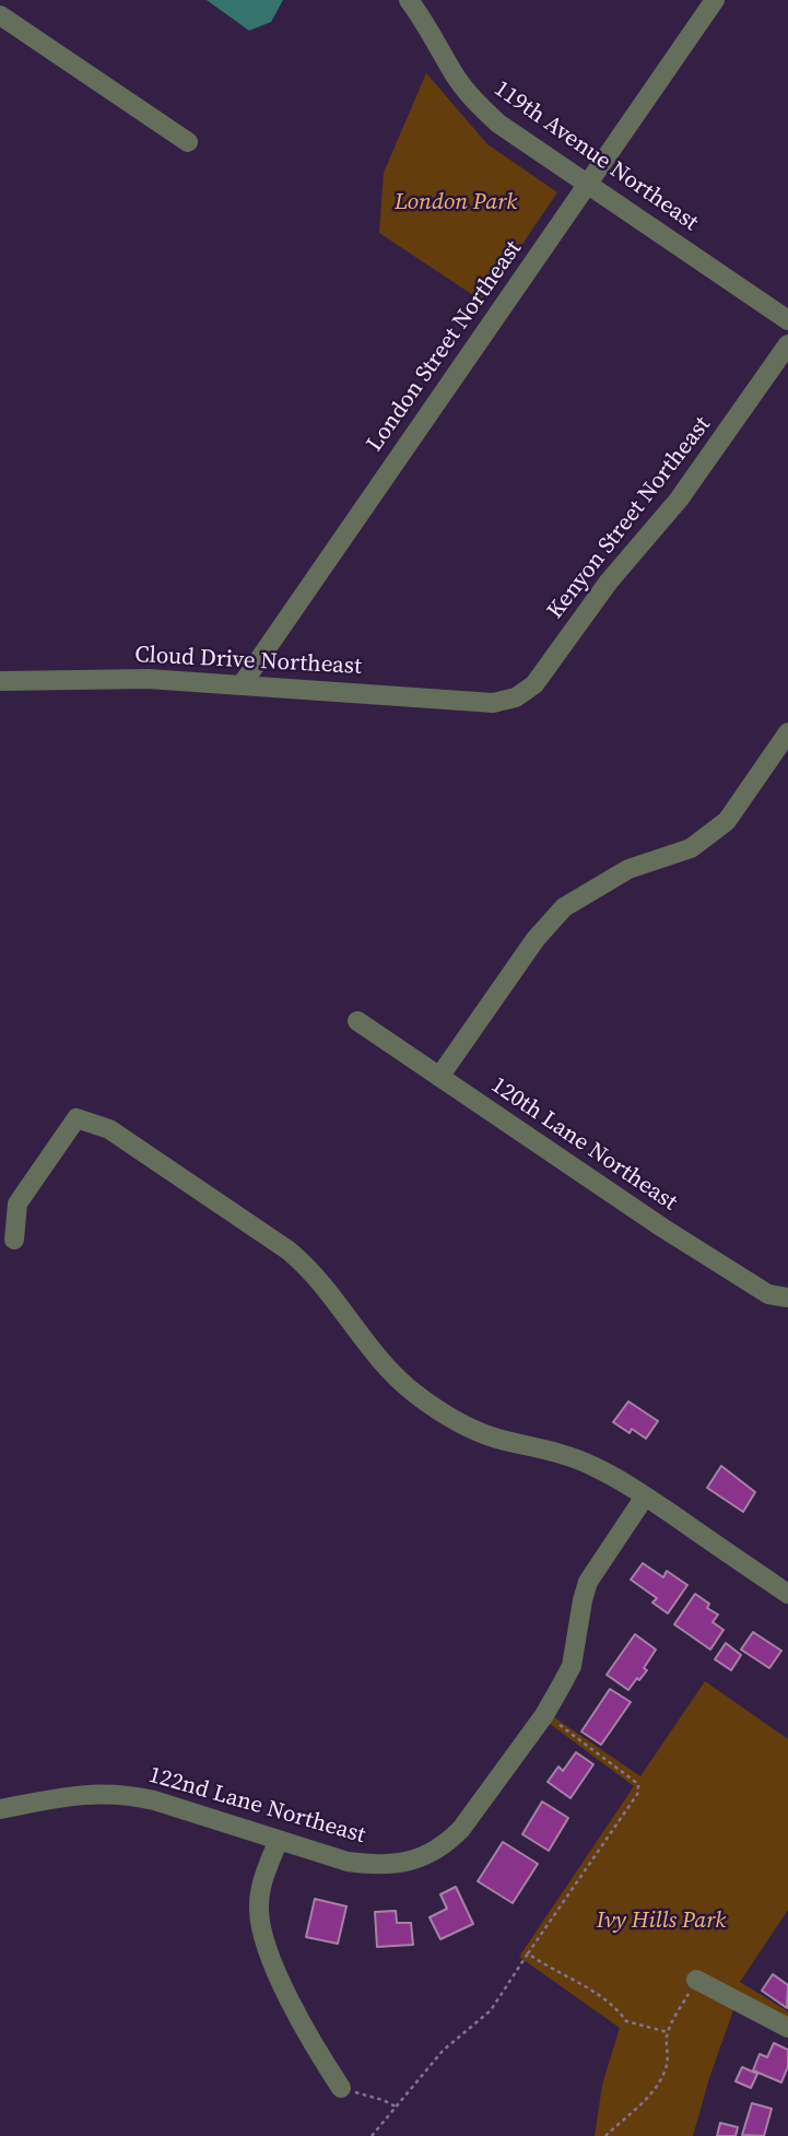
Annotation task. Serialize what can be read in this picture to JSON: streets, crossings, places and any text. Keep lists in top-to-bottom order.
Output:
{
  "streets": {
    "street": [
      "119th Avenue Northeast",
      "London Street Northeast",
      "Kenyon Street Northeast",
      "Cloud Drive Northeast",
      "120th Lane Northeast",
      "122nd Lane Northeast"
    ]
  },
  "crossings": [
    ["119th Avenue Northeast", "London Street Northeast"],
    ["London Street Northeast", "Cloud Drive Northeast"],
    ["Kenyon Street Northeast", "Cloud Drive Northeast"]
  ],
  "parks": ["London Park", "Ivy Hills Park"]
}
